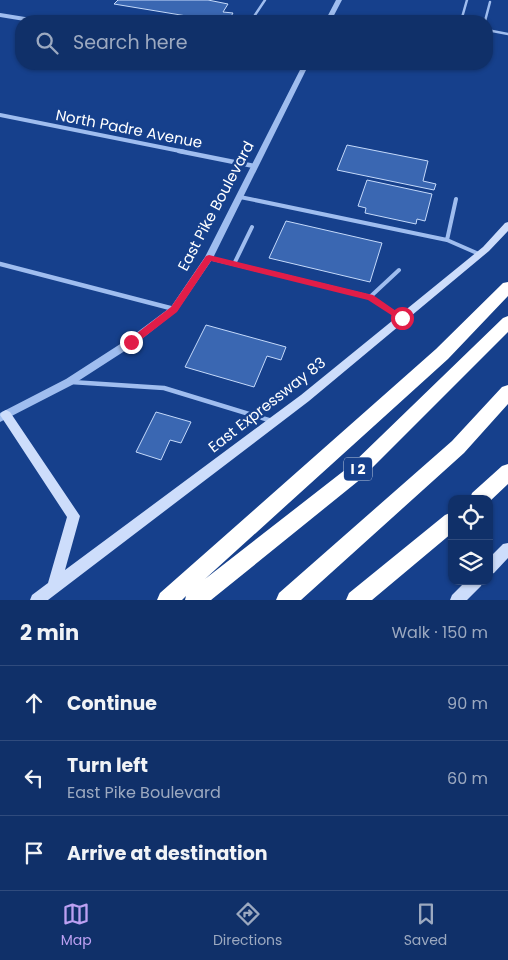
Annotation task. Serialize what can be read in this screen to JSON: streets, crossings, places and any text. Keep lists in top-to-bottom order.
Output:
{
  "streets": {
    "highway": ["I 2"],
    "main road": ["East Expressway 83"],
    "street": ["North Padre Avenue", "East Pike Boulevard"]
  },
  "crossings": [
    ["North Padre Avenue", "East Pike Boulevard"]
  ],
  "page": {
    "search": "Search here",
    "heading": ["2 min", "Walk · 150 m"],
    "list": [
      ["Continue", "90 m"],
      ["Turn left", "East Pike Boulevard", "60 m"],
      "Arrive at destination"
    ],
    "nav": ["Map", "Directions", "Saved"]
  }
}
